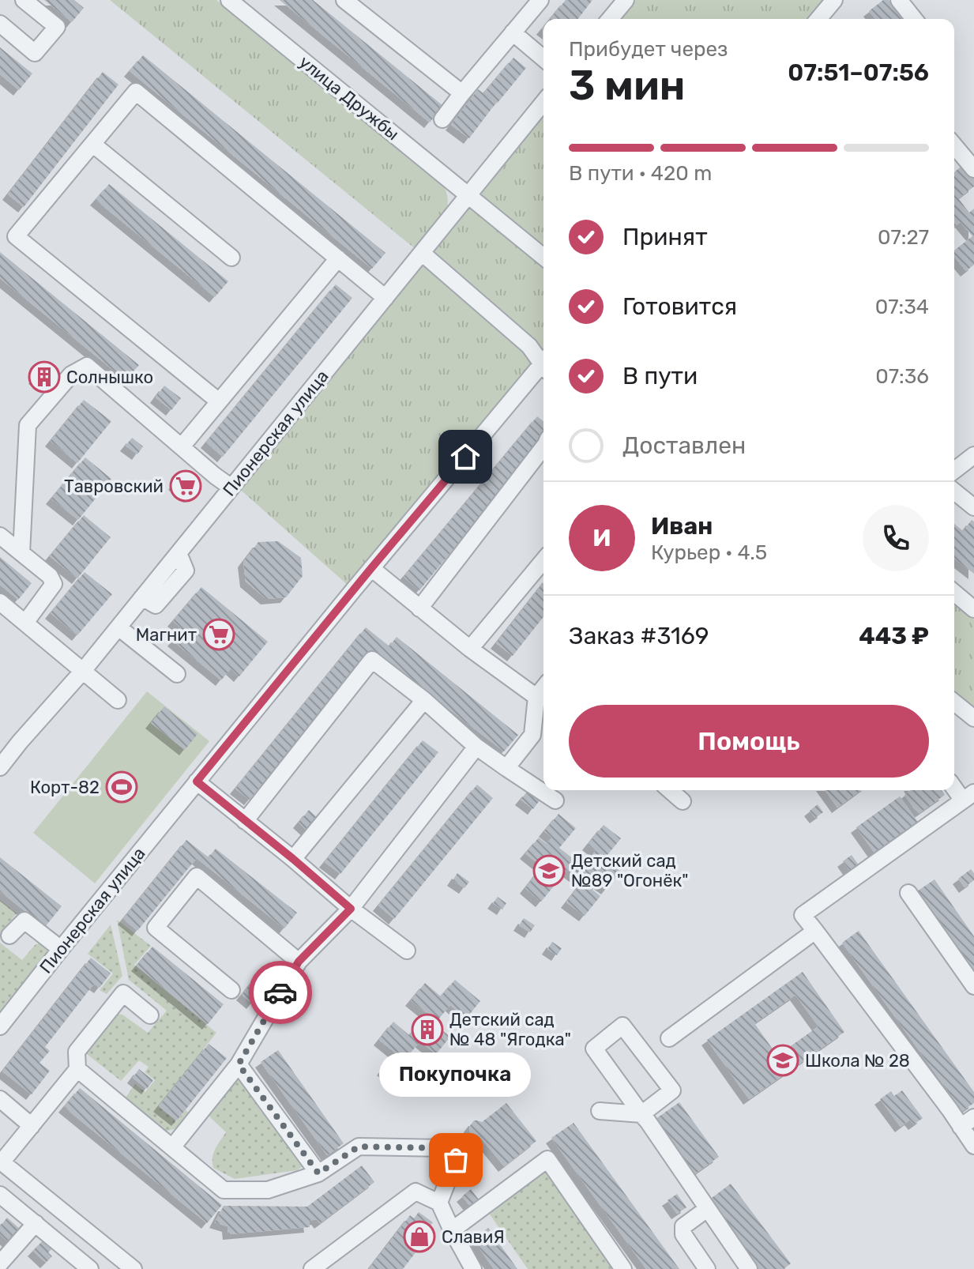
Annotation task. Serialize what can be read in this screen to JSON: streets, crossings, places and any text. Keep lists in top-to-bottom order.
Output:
{
  "streets": {
    "street": ["улица Дружбы", "Пионерская улица"]
  },
  "crossings": [
    ["улица Дружбы", "Пионерская улица"]
  ],
  "places": {
    "building": ["Солнышко", "Детский сад № 48 \"Ягодка\""],
    "supermarket": ["Тавровский", "Магнит"],
    "sports": ["Корт-82"],
    "school or university": ["Детский сад №89 \"Огонёк\"", "Школа № 28"],
    "other": ["Покупочка"],
    "shop": ["СлавиЯ"]
  },
  "page": {
    "heading": ["3 мин", "Прибудет через", "07:51–07:56"],
    "panel": [
      "Иван",
      "Курьер · 4.5",
      "Заказ #3169",
      "443 ₽"
    ],
    "bar": "В пути · 420 m",
    "list": [
      ["Принят", "07:27"],
      ["Готовится", "07:34"],
      ["В пути", "07:36"],
      "Доставлен"
    ],
    "round": "И",
    "buttons": "Помощь",
    "bubble": "Покупочка"
  }
}
